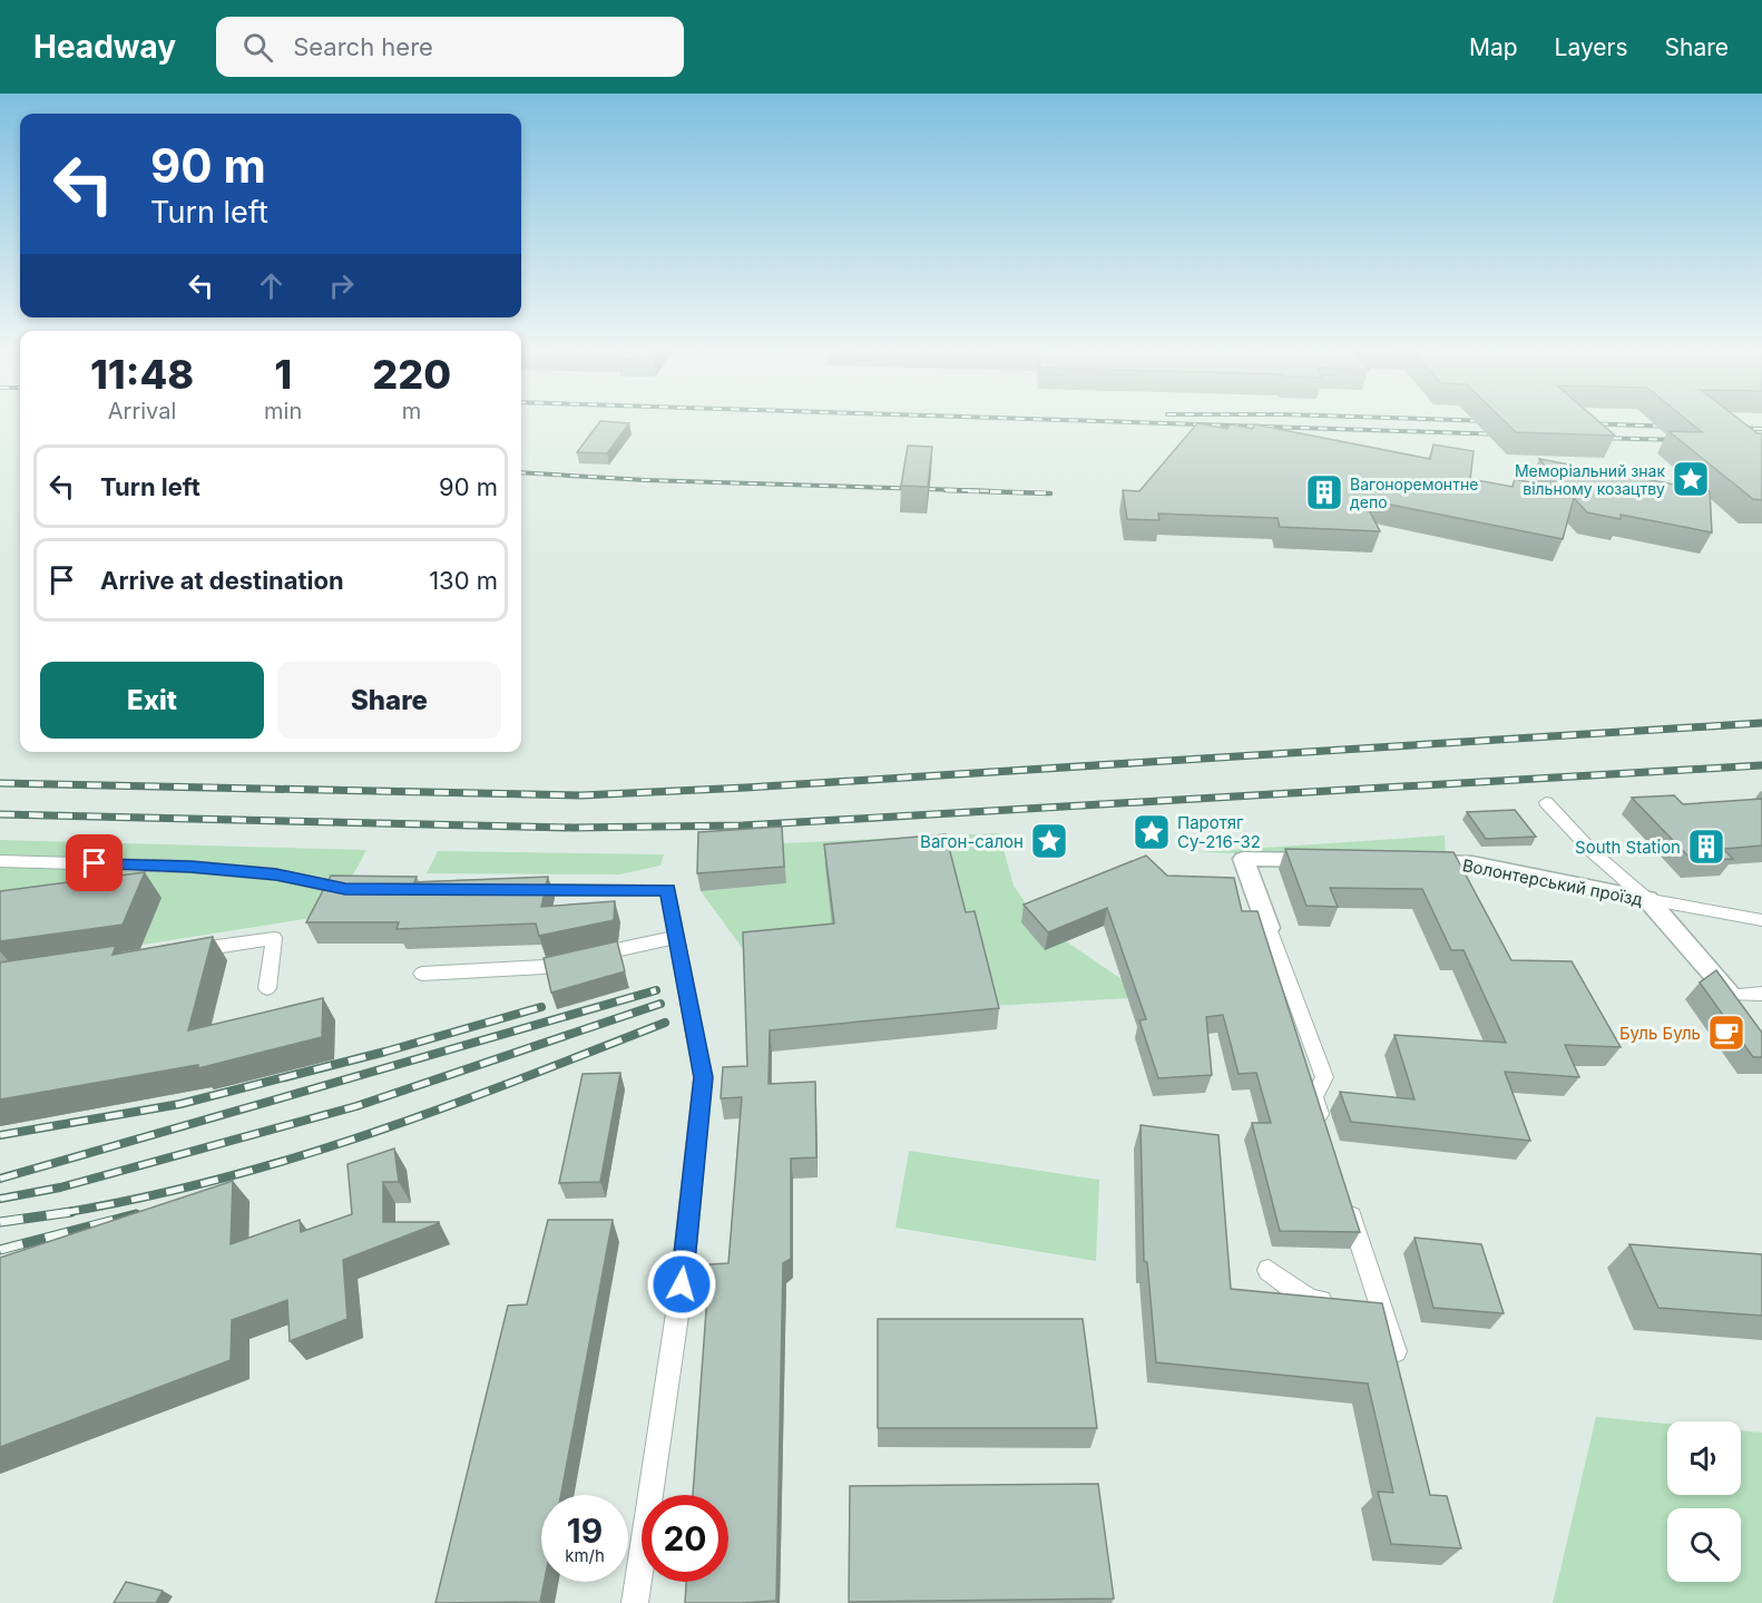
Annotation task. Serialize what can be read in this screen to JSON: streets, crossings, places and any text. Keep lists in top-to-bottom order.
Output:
{
  "streets": {
    "street": ["Волонтерський проїзд"]
  },
  "places": {
    "place": ["Меморіальний знак вільному козацтву", "Паротяг Су-216-32", "Вагон-салон"],
    "building": ["Вагоноремонтне депо", "South Station"],
    "cafe": ["Буль Буль"]
  },
  "page": {
    "header": "Headway",
    "search": "Search here",
    "nav": ["Map", "Layers", "Share"],
    "turn": ["90 m", "Turn left"],
    "eta": [
      "11:48",
      "Arrival",
      "1",
      "min",
      "220",
      "m"
    ],
    "list": [
      {
        "name": "Turn left",
        "value": "90 m"
      },
      {
        "name": "Arrive at destination",
        "value": "130 m"
      }
    ],
    "buttons": ["Exit", "Share"],
    "speed": "19 km/h",
    "limit": "20"
  }
}
